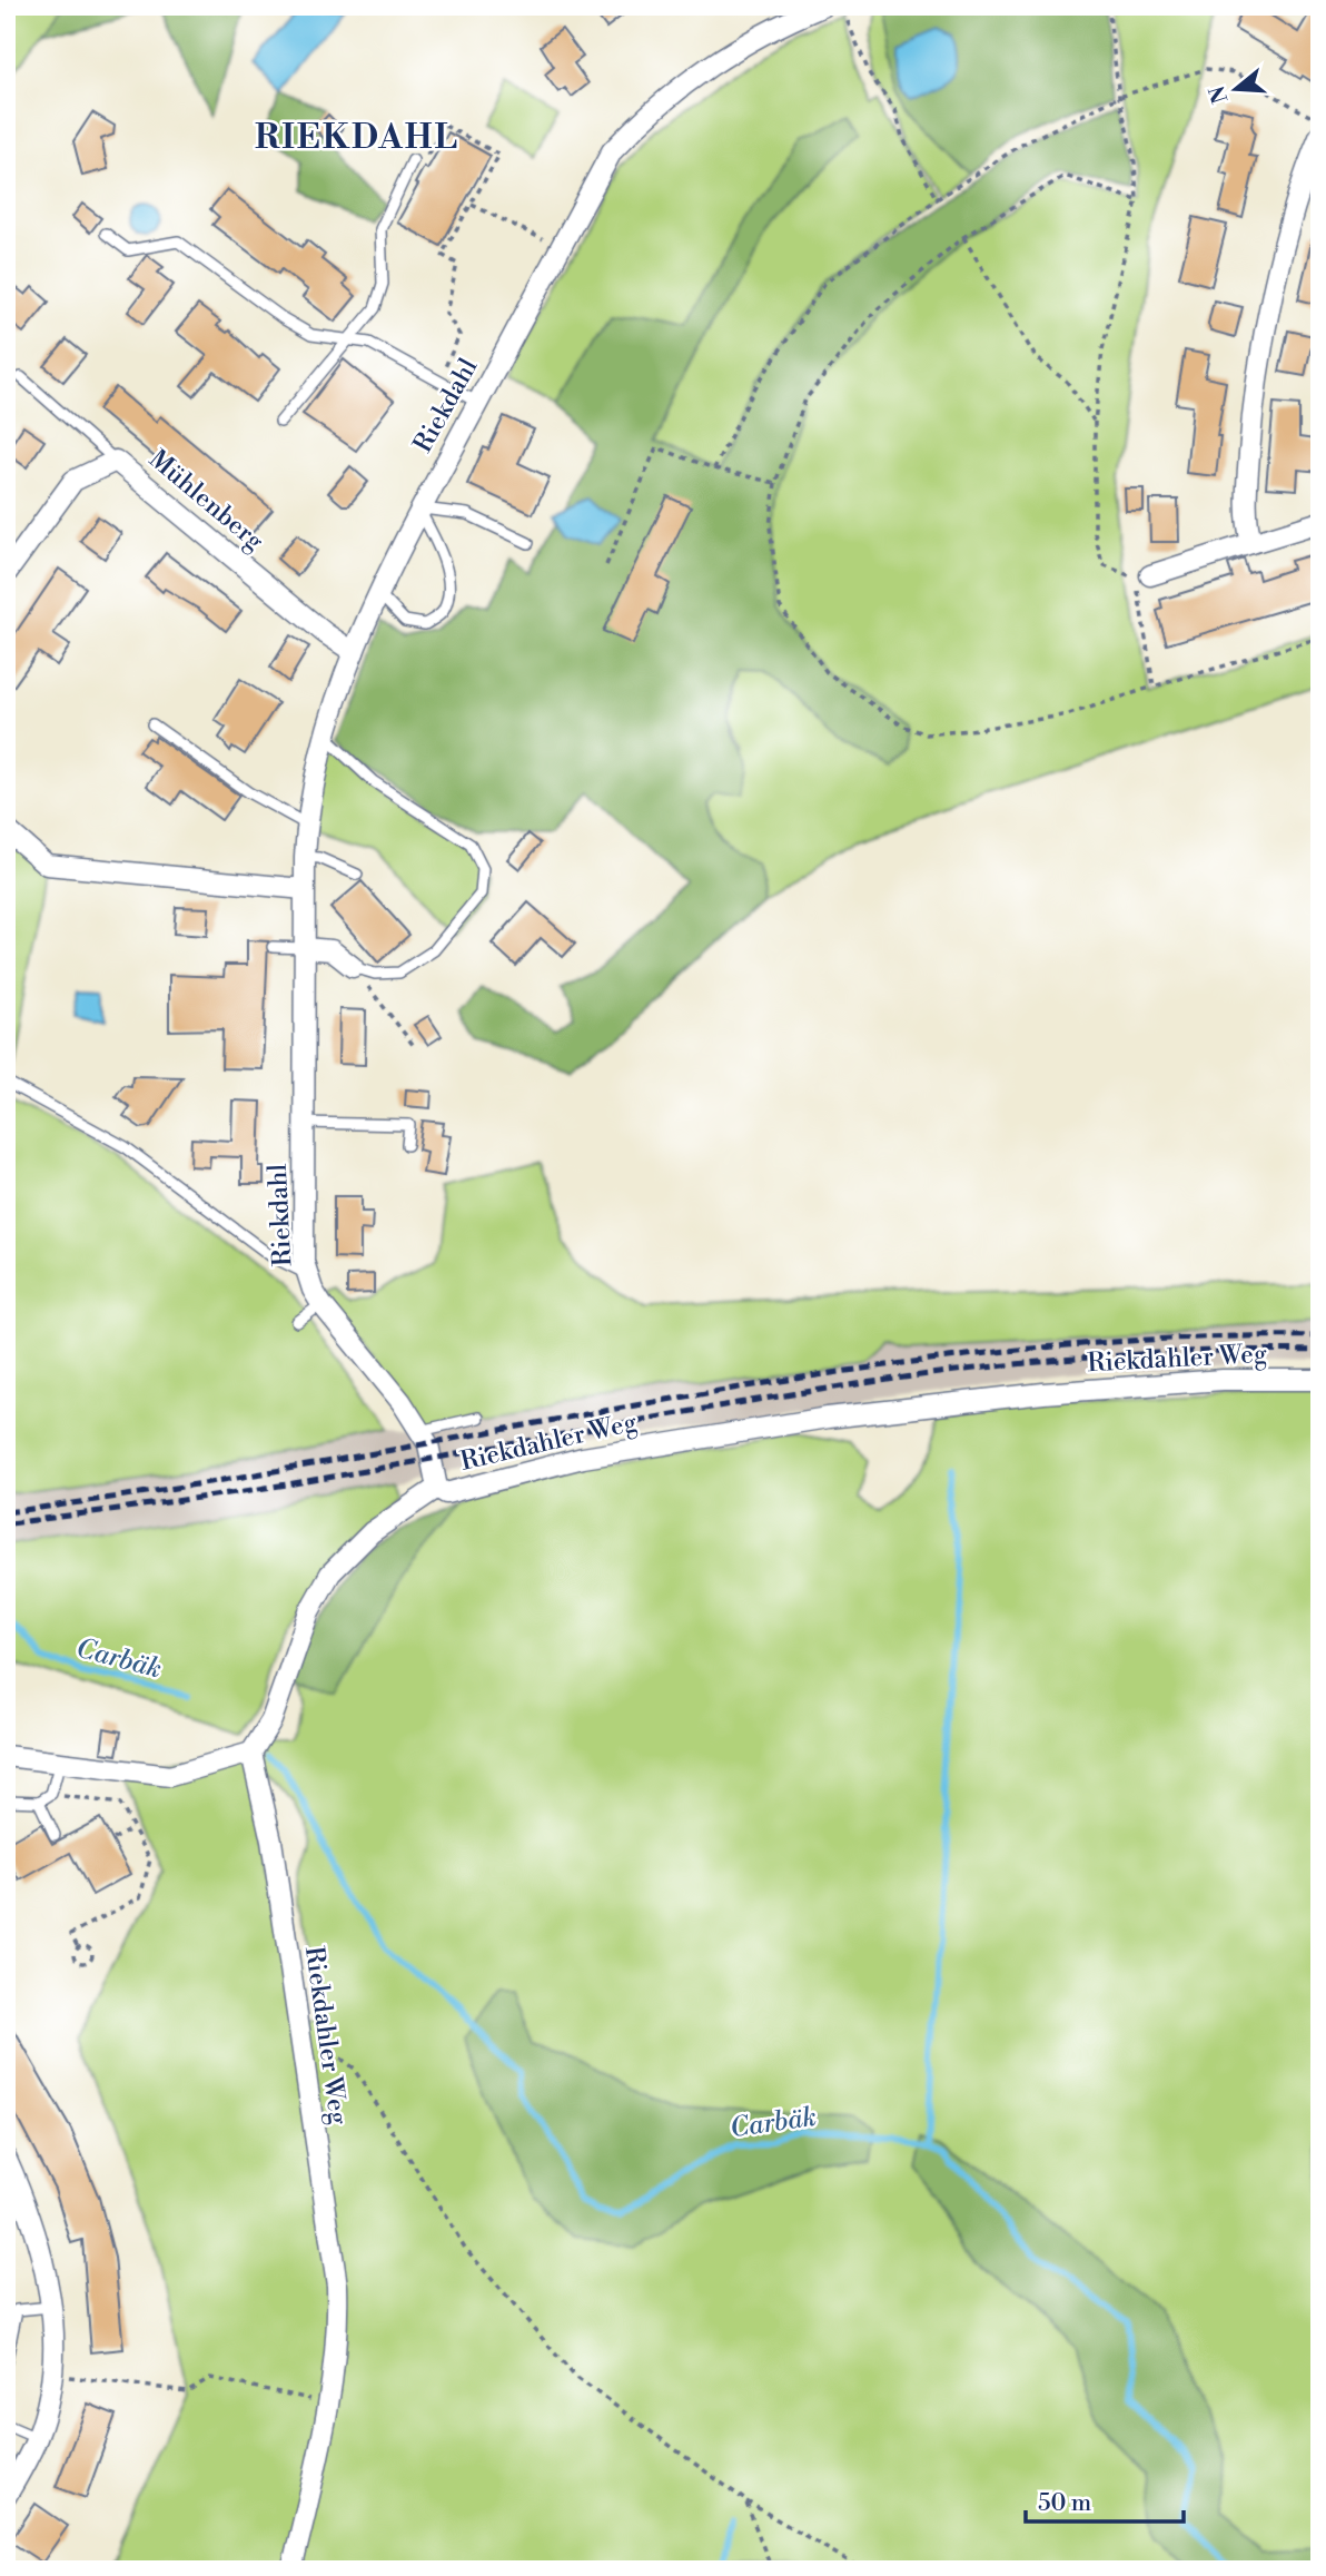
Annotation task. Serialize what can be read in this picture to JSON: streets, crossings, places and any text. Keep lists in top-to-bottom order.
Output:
{
  "streets": {
    "street": ["Riekdahl", "Mühlenberg", "Riekdahler Weg"]
  },
  "crossings": [
    ["Riekdahl", "Mühlenberg"],
    ["Riekdahl", "Riekdahler Weg"]
  ],
  "districts": ["RIEKDAHL"],
  "water": ["Carbäk"],
  "scale_bar": "50 m",
  "north": "left"
}
